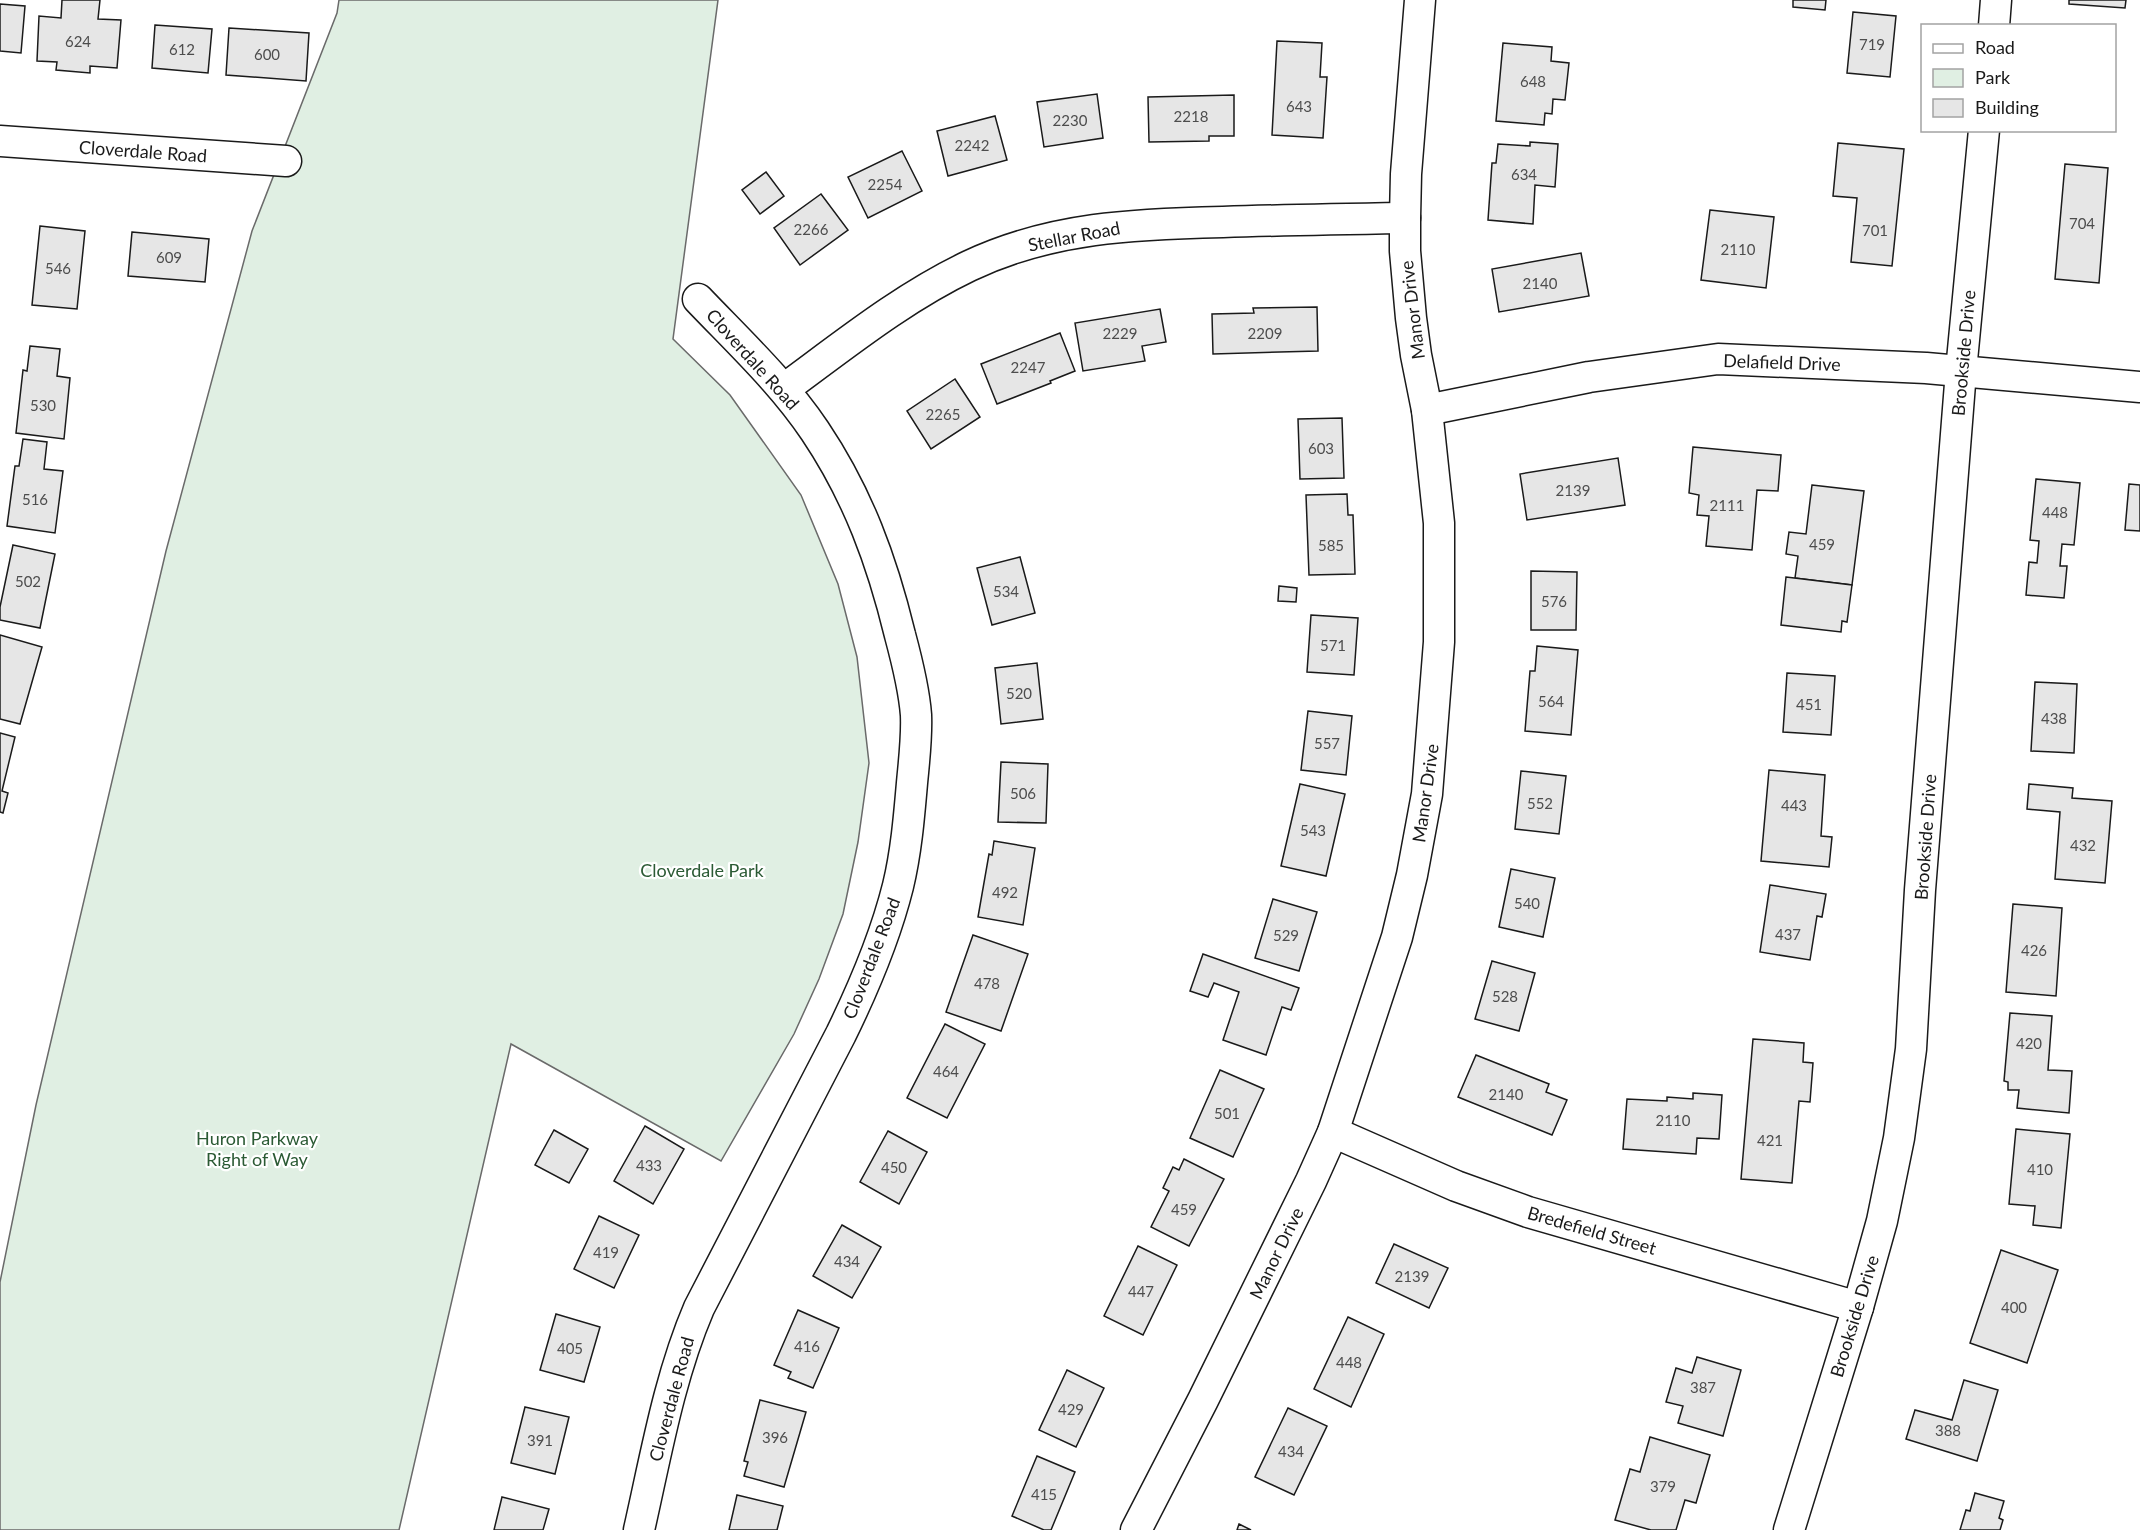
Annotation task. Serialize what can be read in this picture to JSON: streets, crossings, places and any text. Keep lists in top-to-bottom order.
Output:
{
  "streets": {
    "street": [
      "Cloverdale Road",
      "Stellar Road",
      "Manor Drive",
      "Brookside Drive",
      "Delafield Drive",
      "Bredefield Street"
    ]
  },
  "crossings": [
    ["Cloverdale Road", "Stellar Road"],
    ["Stellar Road", "Manor Drive"],
    ["Manor Drive", "Delafield Drive"],
    ["Manor Drive", "Bredefield Street"],
    ["Brookside Drive", "Delafield Drive"],
    ["Brookside Drive", "Bredefield Street"]
  ],
  "parks": ["Cloverdale Park", "Huron Parkway Right of Way"],
  "house_numbers": [
    "624",
    "719",
    "612",
    "600",
    "648",
    "643",
    "2218",
    "2230",
    "2242",
    "634",
    "2254",
    "704",
    "2266",
    "701",
    "2110",
    "609",
    "546",
    "2140",
    "2229",
    "2209",
    "2247",
    "530",
    "2265",
    "603",
    "2139",
    "516",
    "2111",
    "448",
    "459",
    "585",
    "502",
    "534",
    "576",
    "571",
    "520",
    "564",
    "451",
    "438",
    "557",
    "506",
    "552",
    "443",
    "543",
    "432",
    "492",
    "540",
    "437",
    "529",
    "426",
    "478",
    "528",
    "420",
    "464",
    "2140",
    "501",
    "2110",
    "421",
    "433",
    "450",
    "410",
    "459",
    "419",
    "434",
    "2139",
    "447",
    "400",
    "416",
    "405",
    "448",
    "387",
    "429",
    "388",
    "396",
    "391",
    "434",
    "379",
    "415"
  ],
  "legend": ["Road", "Park", "Building"]
}
